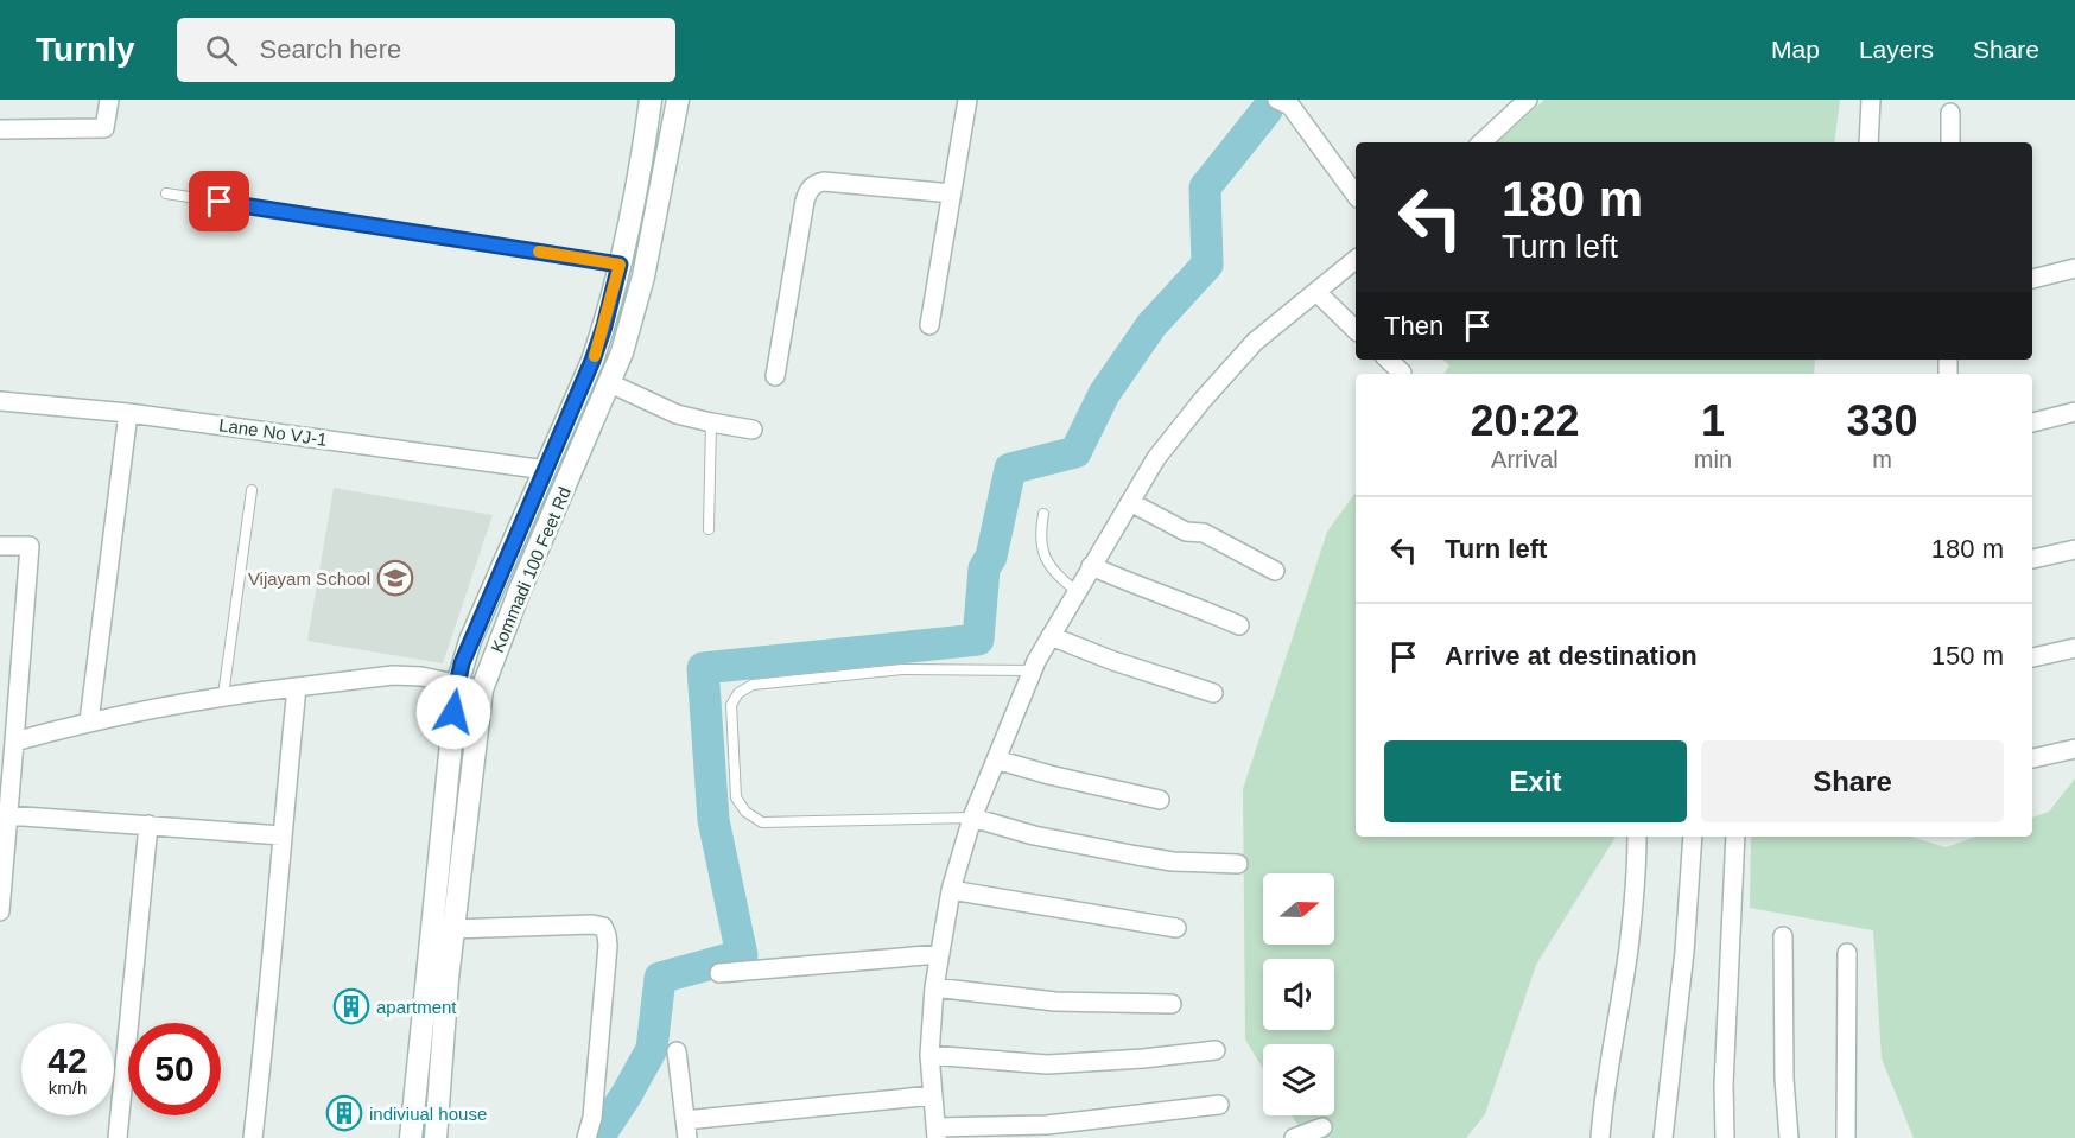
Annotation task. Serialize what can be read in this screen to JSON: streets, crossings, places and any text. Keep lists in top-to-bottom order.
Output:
{
  "streets": {
    "main road": ["Kommadi 100 Feet Rd"],
    "street": ["Lane No VJ-1"]
  },
  "crossings": [
    ["Lane No VJ-1", "Kommadi 100 Feet Rd"]
  ],
  "places": {
    "school or university": ["Vijayam School"],
    "building": ["apartment", "indiviual house"]
  },
  "north": "right",
  "page": {
    "header": "Turnly",
    "search": "Search here",
    "nav": ["Map", "Layers", "Share"],
    "turn": ["180 m", "Turn left"],
    "then": "Then",
    "eta": [
      "20:22",
      "Arrival",
      "1",
      "min",
      "330",
      "m"
    ],
    "list": [
      {
        "name": "Turn left",
        "value": "180 m"
      },
      {
        "name": "Arrive at destination",
        "value": "150 m"
      }
    ],
    "buttons": ["Exit", "Share"],
    "speed": "42 km/h",
    "limit": "50"
  }
}
